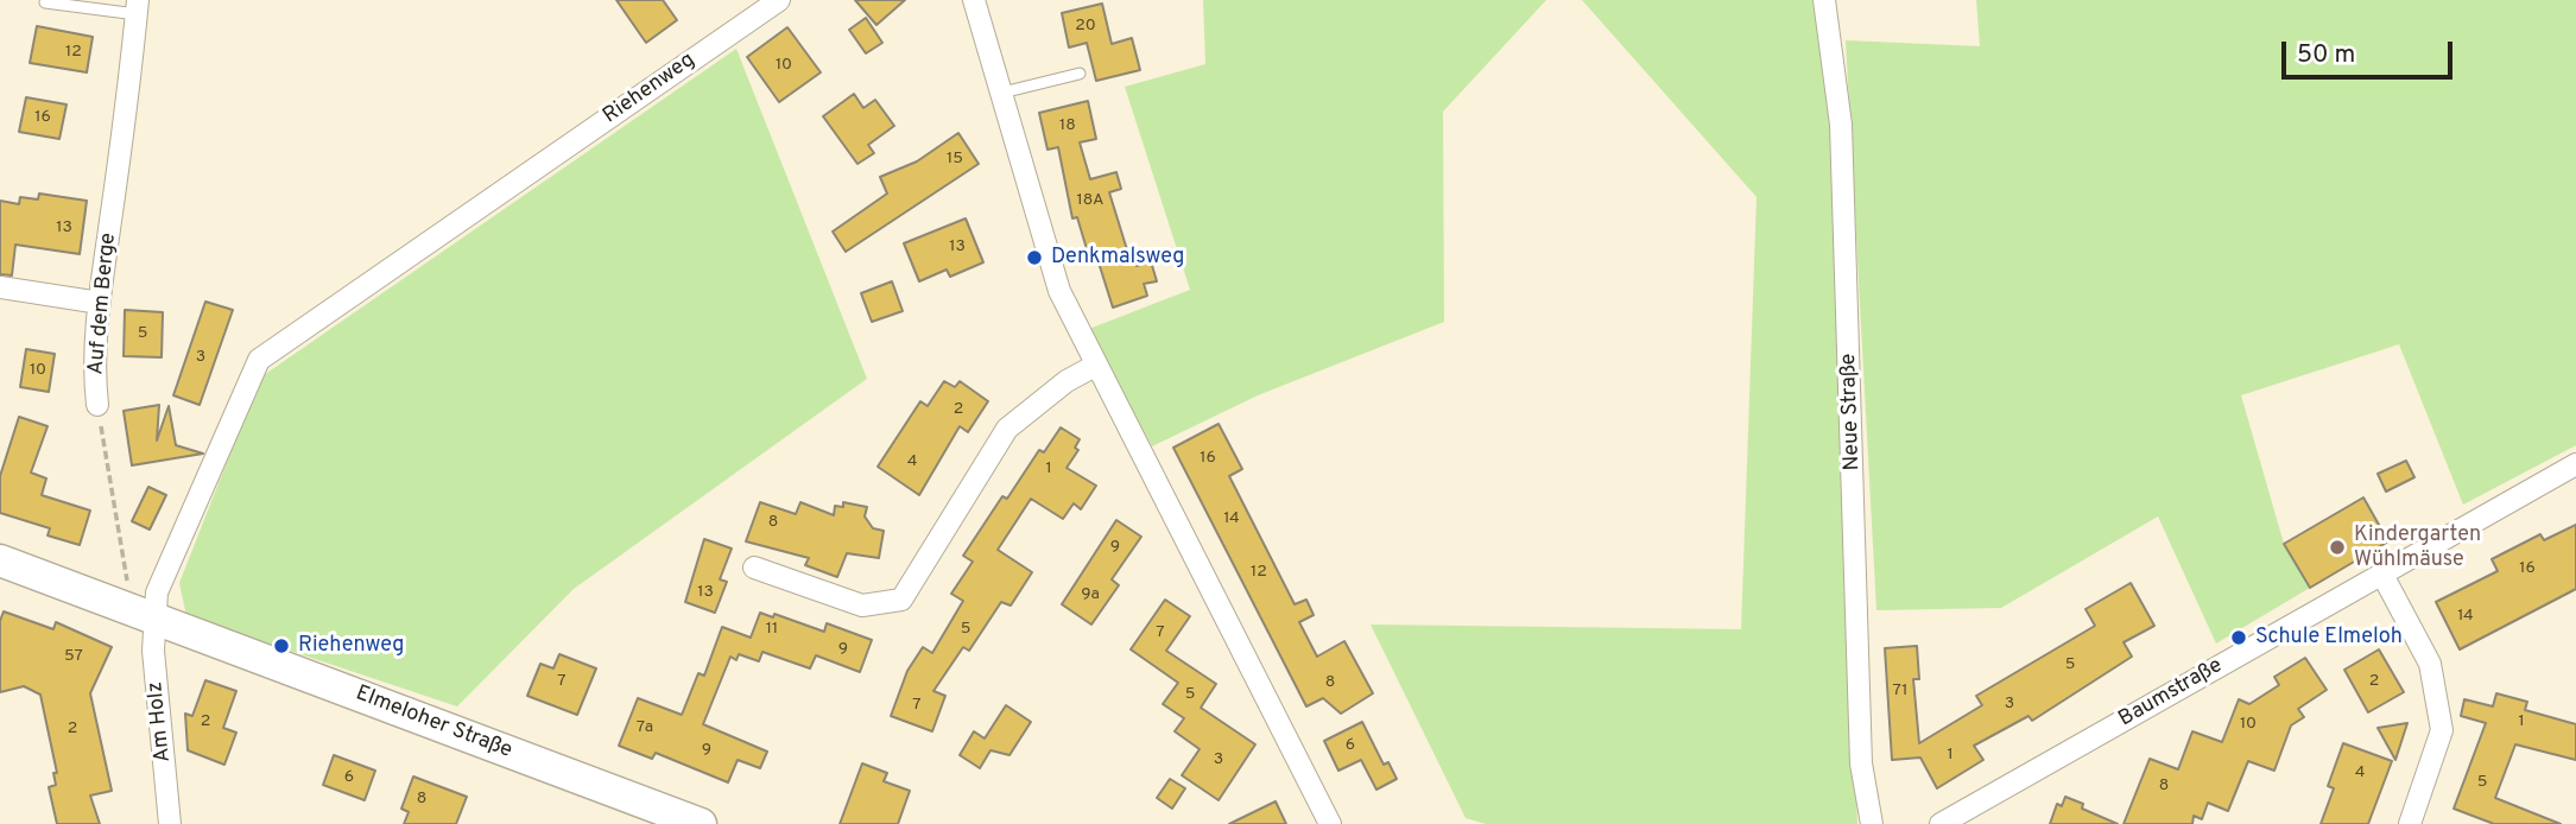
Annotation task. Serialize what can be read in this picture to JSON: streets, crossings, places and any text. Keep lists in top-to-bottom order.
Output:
{
  "streets": {
    "street": [
      "Riehenweg",
      "Auf dem Berge",
      "Neue Straße",
      "Baumstraße",
      "Am Holz",
      "Elmeloher Straße"
    ]
  },
  "crossings": [
    ["Riehenweg", "Auf dem Berge"],
    ["Riehenweg", "Am Holz"],
    ["Riehenweg", "Elmeloher Straße"],
    ["Auf dem Berge", "Am Holz"],
    ["Auf dem Berge", "Elmeloher Straße"],
    ["Am Holz", "Elmeloher Straße"]
  ],
  "places": [
    "Denkmalsweg",
    "Kindergarten Wühlmäuse",
    "Schule Elmeloh",
    "Riehenweg"
  ],
  "house_numbers": [
    "20",
    "12",
    "10",
    "16",
    "18",
    "15",
    "18A",
    "13",
    "13",
    "5",
    "3",
    "10",
    "2",
    "16",
    "4",
    "1",
    "14",
    "8",
    "9",
    "16",
    "12",
    "13",
    "9a",
    "14",
    "11",
    "5",
    "7",
    "9",
    "57",
    "5",
    "7",
    "2",
    "8",
    "71",
    "5",
    "3",
    "7",
    "2",
    "1",
    "10",
    "7a",
    "2",
    "6",
    "9",
    "1",
    "3",
    "4",
    "6",
    "5",
    "8",
    "8"
  ],
  "scale_bar": "50 m"
}
